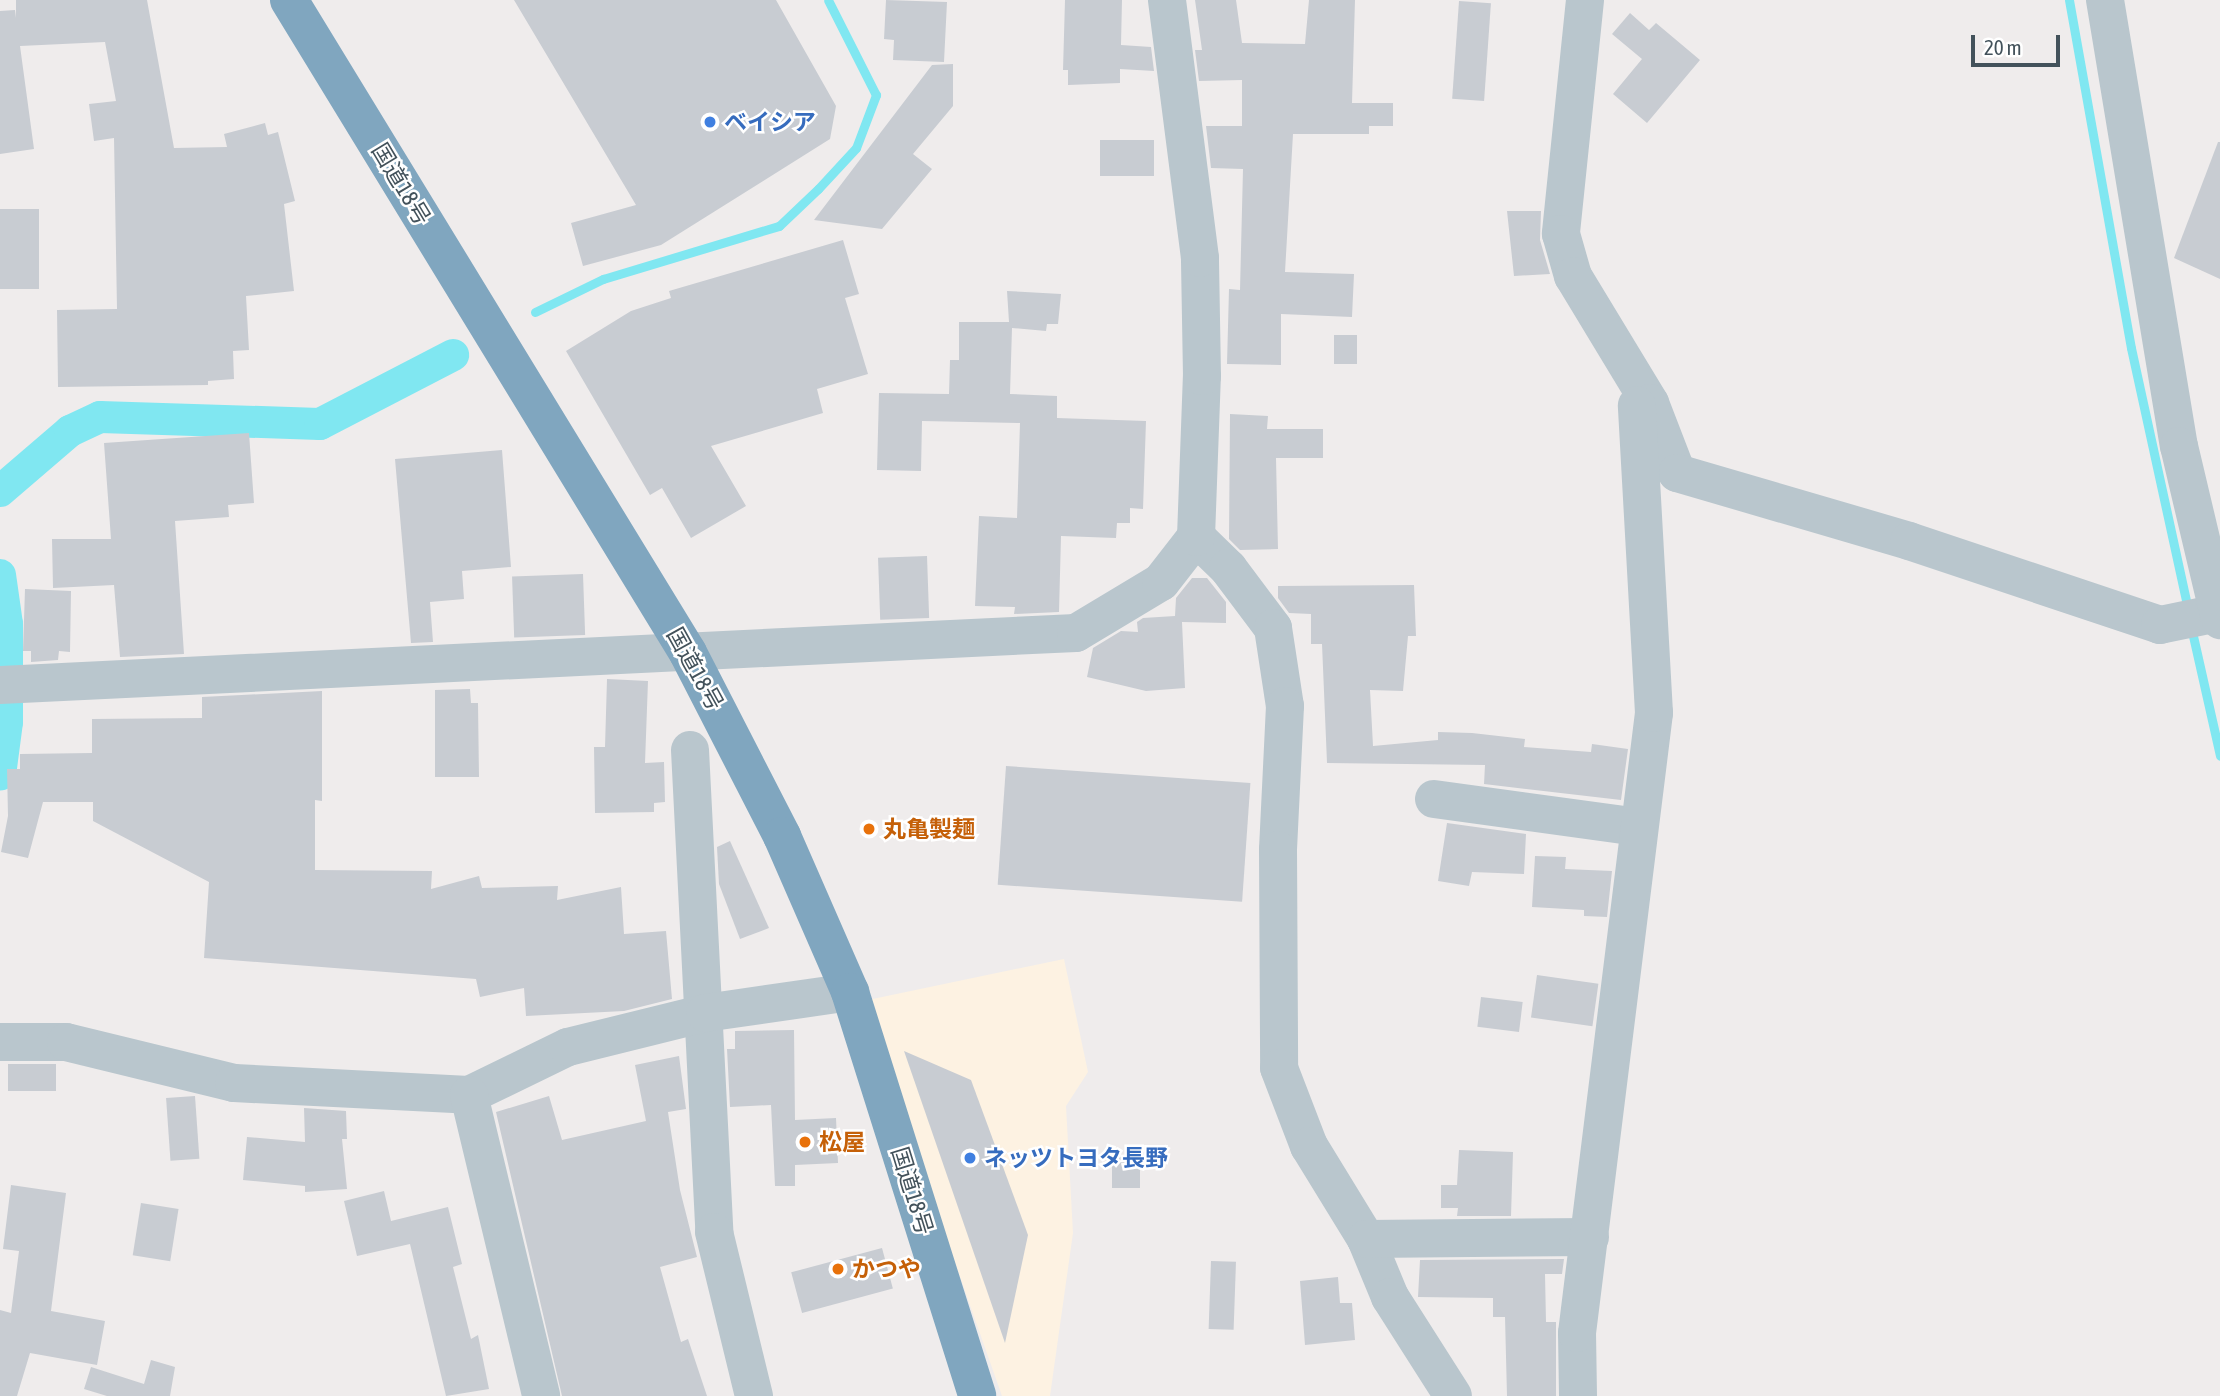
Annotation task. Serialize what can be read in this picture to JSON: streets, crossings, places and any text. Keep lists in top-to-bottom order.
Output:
{
  "streets": {
    "highway": ["国道18号"]
  },
  "places": [
    "ベイシア",
    "丸亀製麺",
    "松屋",
    "ネッツトヨタ長野",
    "かつや"
  ],
  "scale_bar": "20 m"
}
